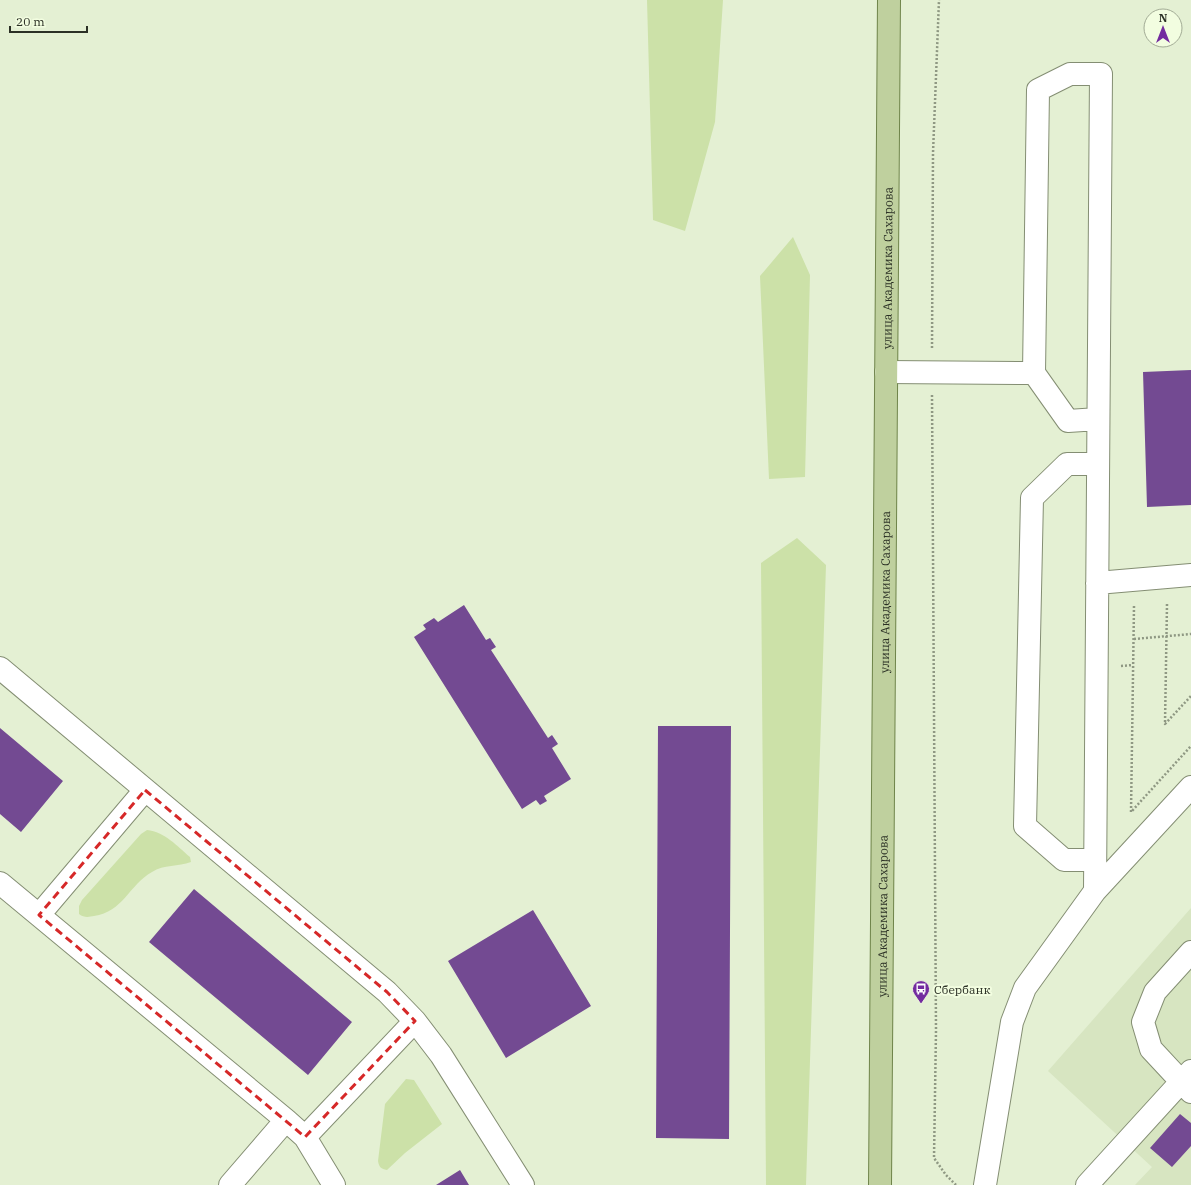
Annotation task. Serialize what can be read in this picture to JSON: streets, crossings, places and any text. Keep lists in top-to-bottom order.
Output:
{
  "streets": {
    "main road": ["улица Академика Сахарова"]
  },
  "places": {
    "bus stop": ["Сбербанк"]
  },
  "scale_bar": "20 m",
  "north": "top"
}
